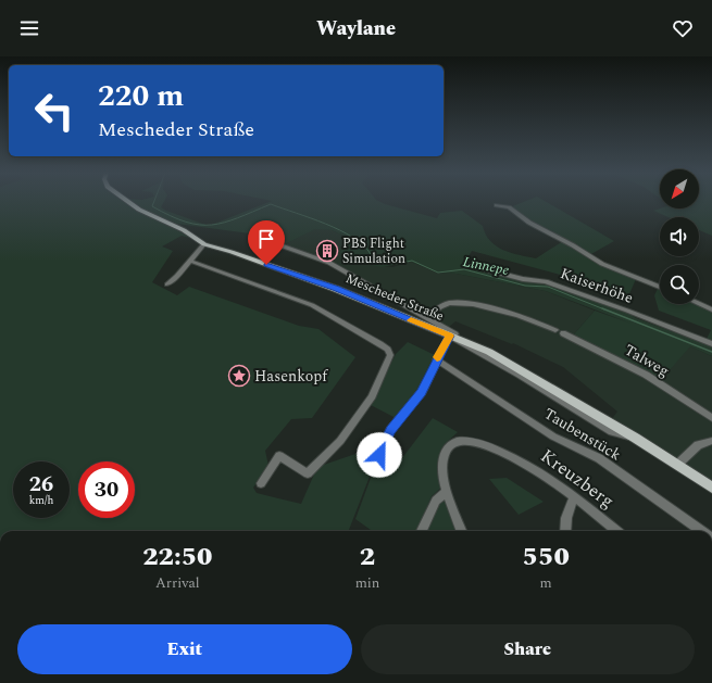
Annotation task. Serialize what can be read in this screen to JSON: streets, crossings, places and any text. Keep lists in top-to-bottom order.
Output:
{
  "streets": {
    "main road": ["Mescheder Straße"],
    "street": [
      "Kaiserhöhe",
      "Talweg",
      "Taubenstück",
      "Kreuzberg"
    ]
  },
  "water": ["Linnepe"],
  "places": {
    "building": ["PBS Flight Simulation"],
    "place": ["Hasenkopf"]
  },
  "north": "bottom left",
  "page": {
    "header": "Waylane",
    "turn": ["220 m", "Mescheder Straße"],
    "speed": "26 km/h",
    "limit": "30",
    "eta": [
      "22:50",
      "Arrival",
      "2",
      "min",
      "550",
      "m"
    ],
    "buttons": ["Exit", "Share"]
  }
}
